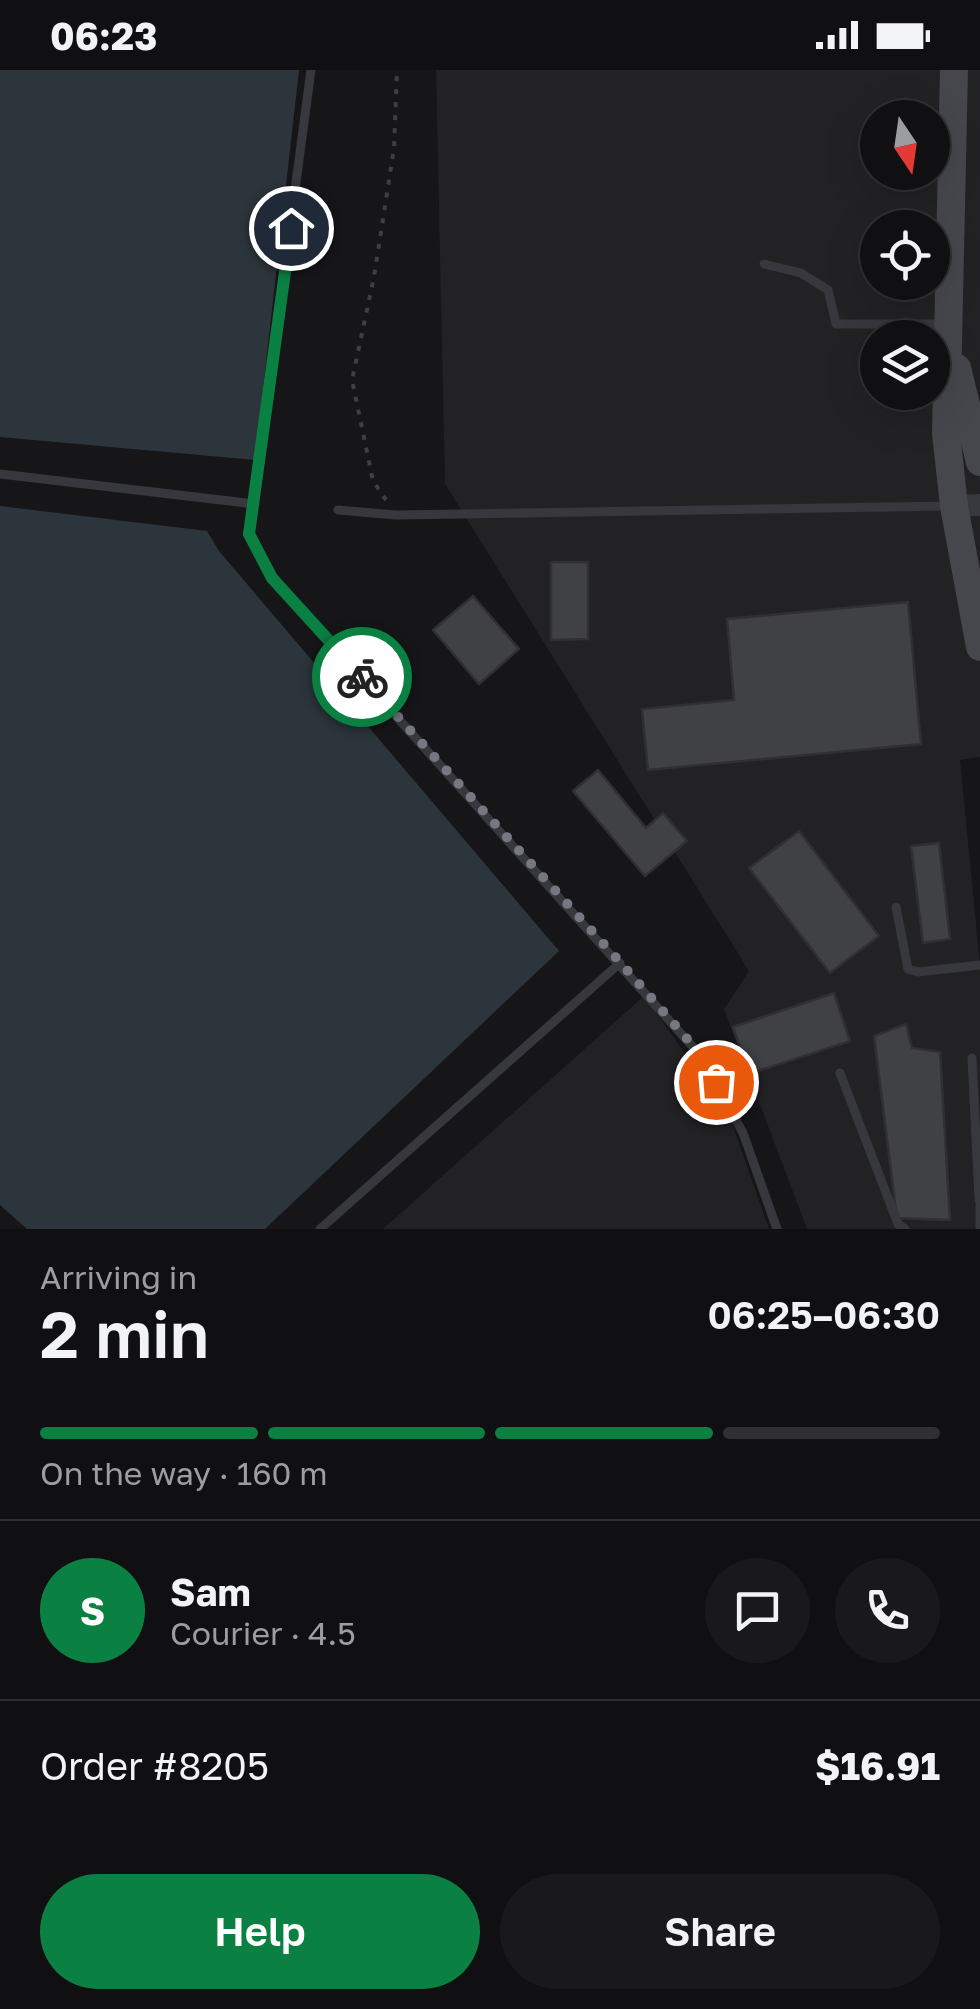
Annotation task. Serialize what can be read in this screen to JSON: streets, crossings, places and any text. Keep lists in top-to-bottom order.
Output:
{
  "north": "bottom",
  "page": {
    "status": "06:23",
    "heading": ["2 min", "Arriving in", "06:25–06:30"],
    "panel": [
      "Sam",
      "Courier · 4.5",
      "Order #8205",
      "$16.91"
    ],
    "bar": "On the way · 160 m",
    "round": "S",
    "buttons": ["Help", "Share"]
  }
}
